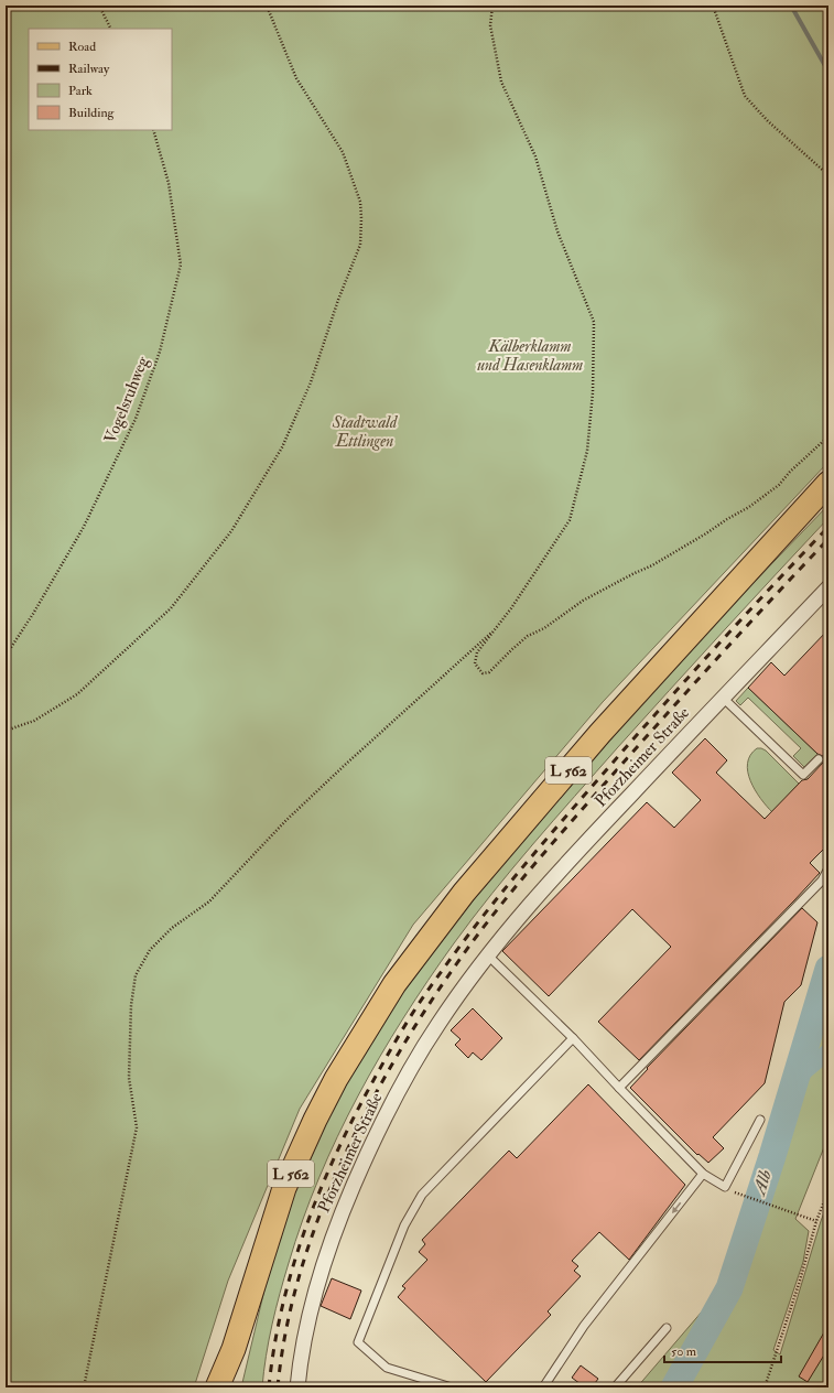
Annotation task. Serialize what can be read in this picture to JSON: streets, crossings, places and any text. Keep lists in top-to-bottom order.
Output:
{
  "streets": {
    "main road": ["L 562"],
    "street": ["Pforzheimer Straße"],
    "path": ["Vogelsruhweg"]
  },
  "water": ["Alb"],
  "parks": ["Kälberklamm und Hasenklamm", "Stadtwald Ettlingen"],
  "legend": [
    "Road",
    "Railway",
    "Park",
    "Building"
  ],
  "scale_bar": "50 m"
}
